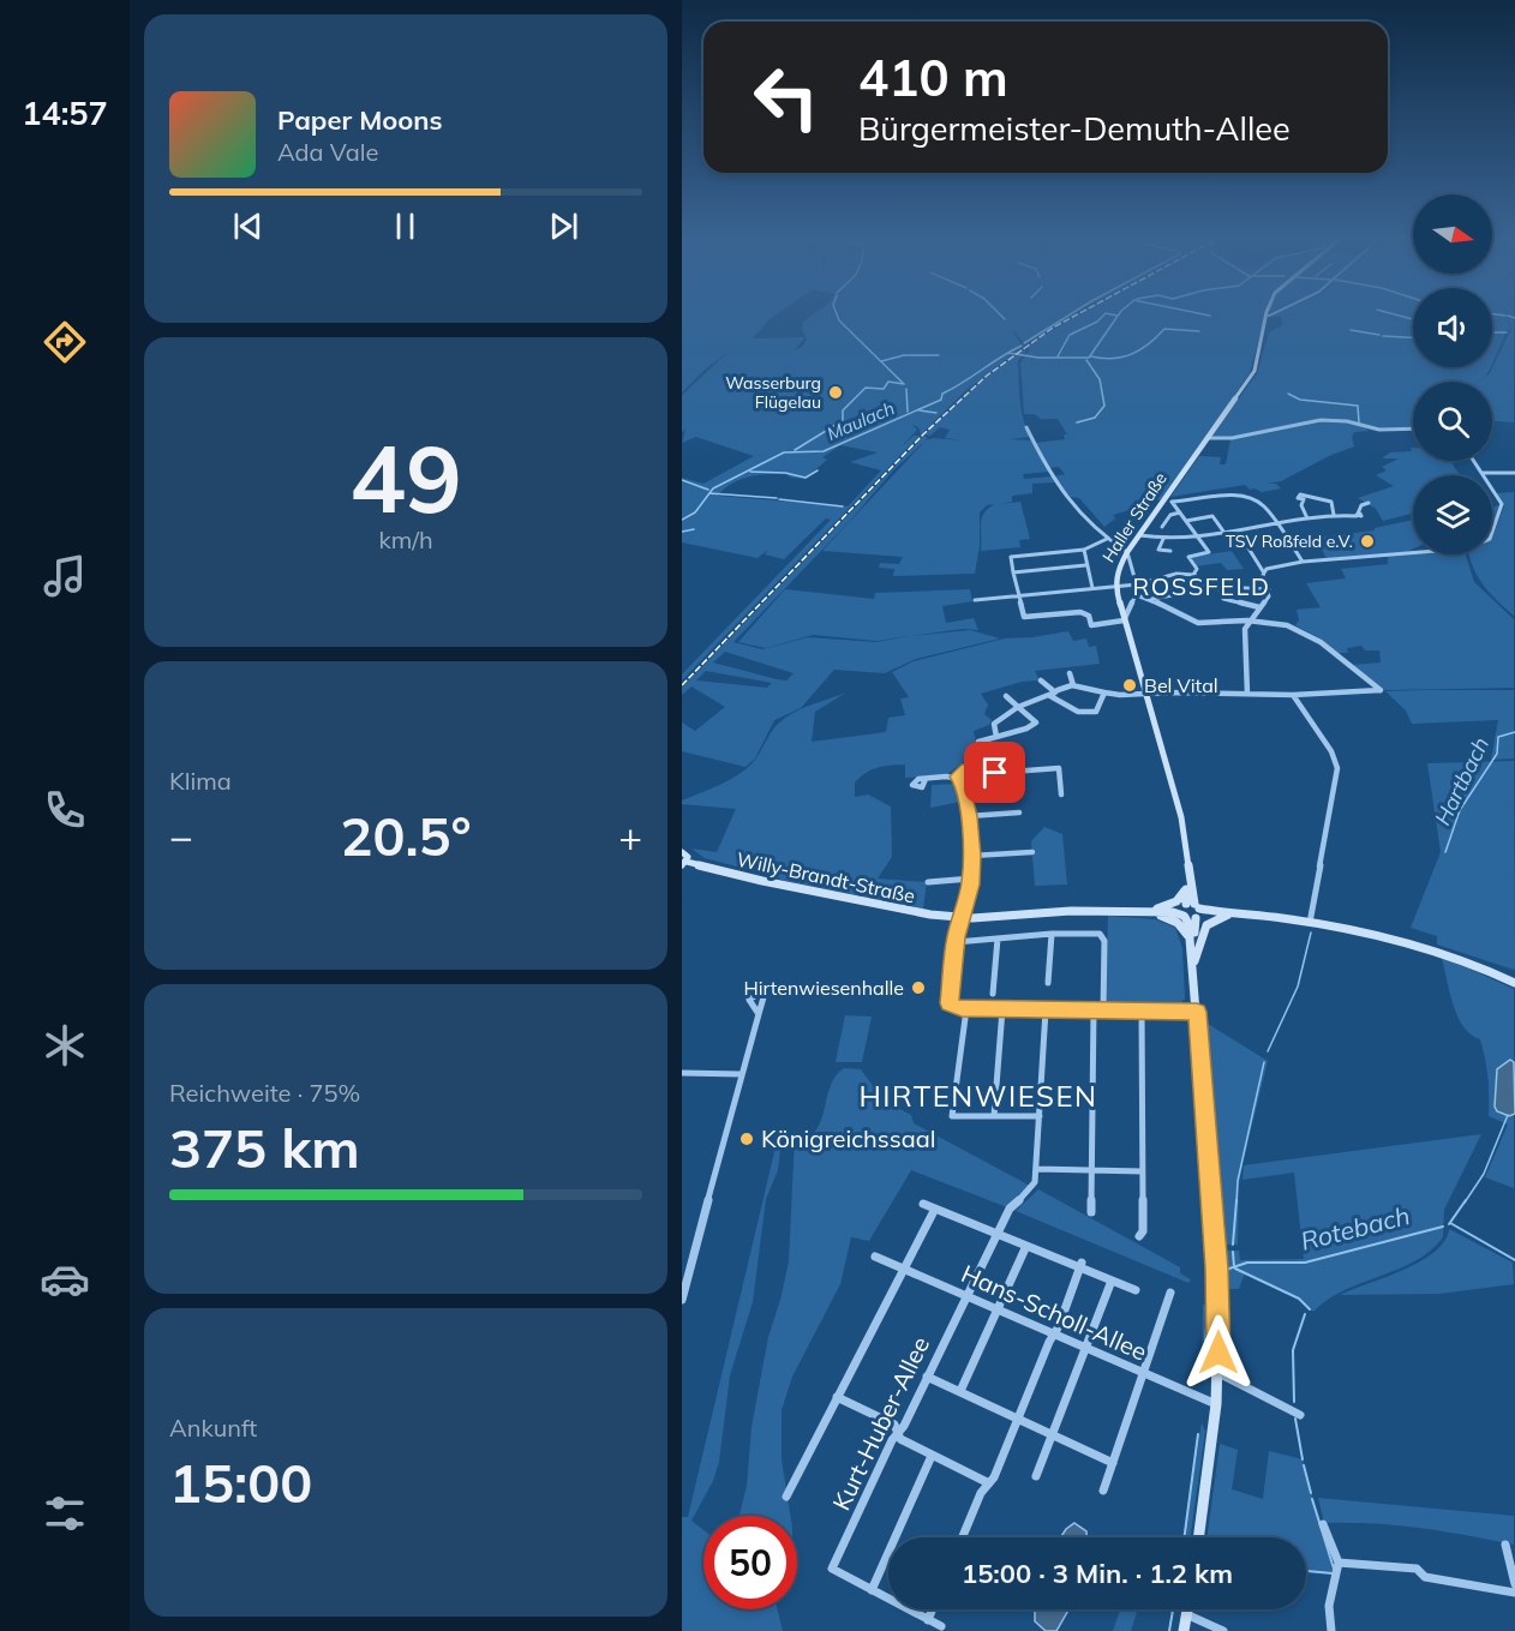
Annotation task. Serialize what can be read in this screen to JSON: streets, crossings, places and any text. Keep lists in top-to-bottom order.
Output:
{
  "streets": {
    "main road": ["Haller Straße", "Willy-Brandt-Straße"],
    "street": ["Hans-Scholl-Allee", "Kurt-Huber-Allee"]
  },
  "crossings": [
    ["Haller Straße", "Willy-Brandt-Straße"],
    ["Haller Straße", "Hans-Scholl-Allee"],
    ["Hans-Scholl-Allee", "Kurt-Huber-Allee"]
  ],
  "districts": ["ROSSFELD", "HIRTENWIESEN"],
  "water": ["Maulach", "Hartbach", "Rotebach"],
  "places": [
    "Wasserburg Flügelau",
    "TSV Roßfeld e.V.",
    "Bel Vital",
    "Hirtenwiesenhalle",
    "Königreichssaal"
  ],
  "north": "right",
  "page": {
    "tabs": "14:57",
    "turn": ["410 m", "Bürgermeister-Demuth-Allee"],
    "song": ["Paper Moons", "Ada Vale"],
    "tile": [
      ["49", "km/h"],
      "Klima",
      ["Reichweite · 75%", "375 km"],
      ["Ankunft", "15:00"]
    ],
    "heat": ["−", "20.5°", "+"],
    "limit": "50",
    "trip": "15:00 · 3 Min. · 1.2 km"
  }
}
